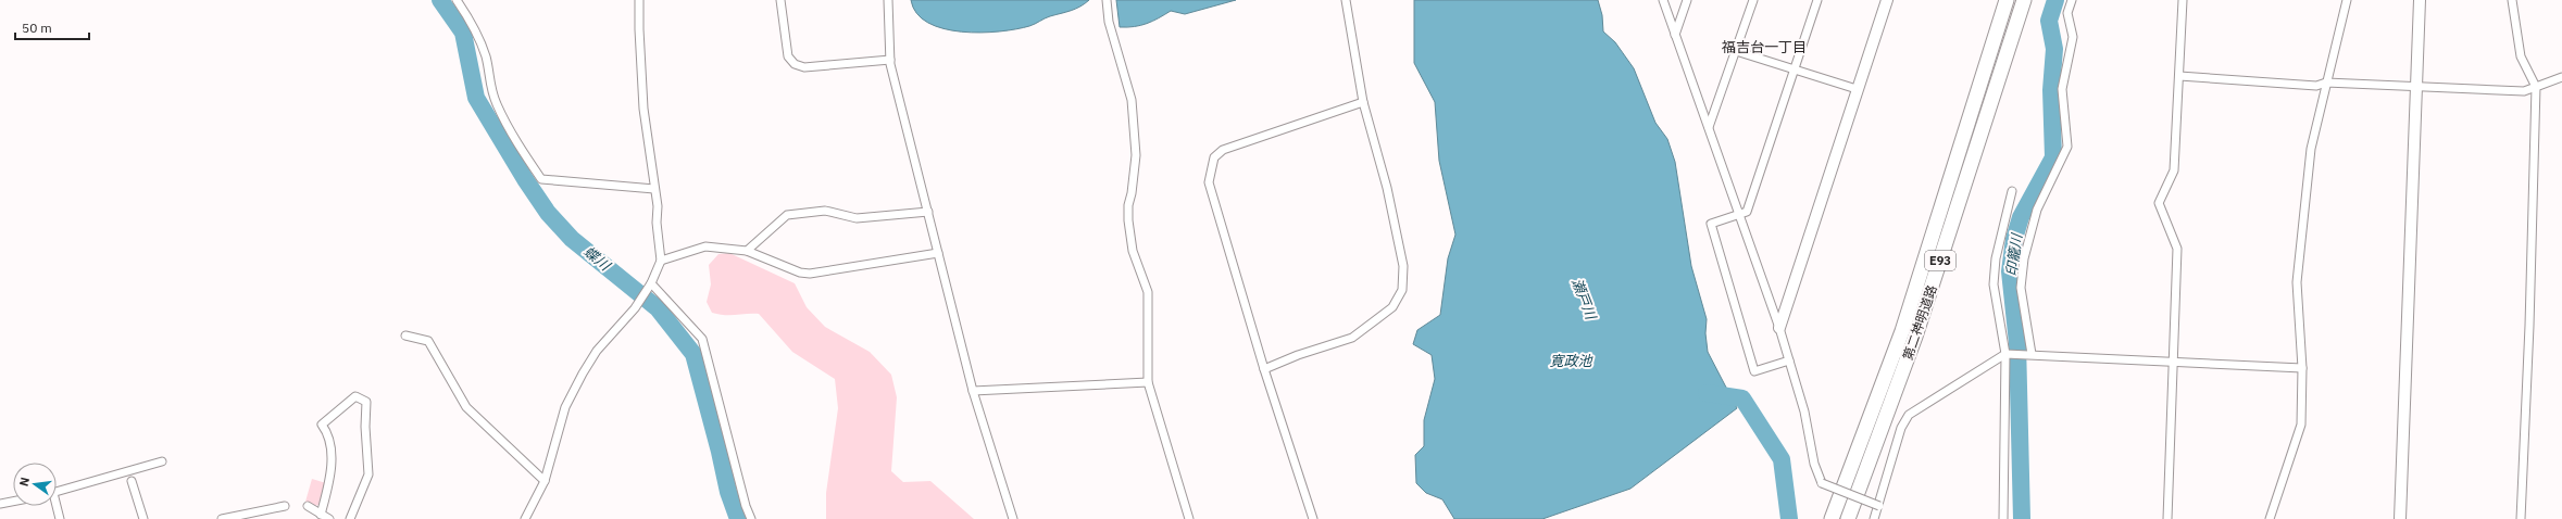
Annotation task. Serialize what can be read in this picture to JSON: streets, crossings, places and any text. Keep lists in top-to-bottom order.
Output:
{
  "streets": {
    "highway": ["E93", "第二神明道路"]
  },
  "districts": ["福吉台一丁目"],
  "water": [
    "印籠川",
    "蝶川",
    "瀬戸川",
    "寛政池"
  ],
  "scale_bar": "50 m",
  "north": "left"
}
